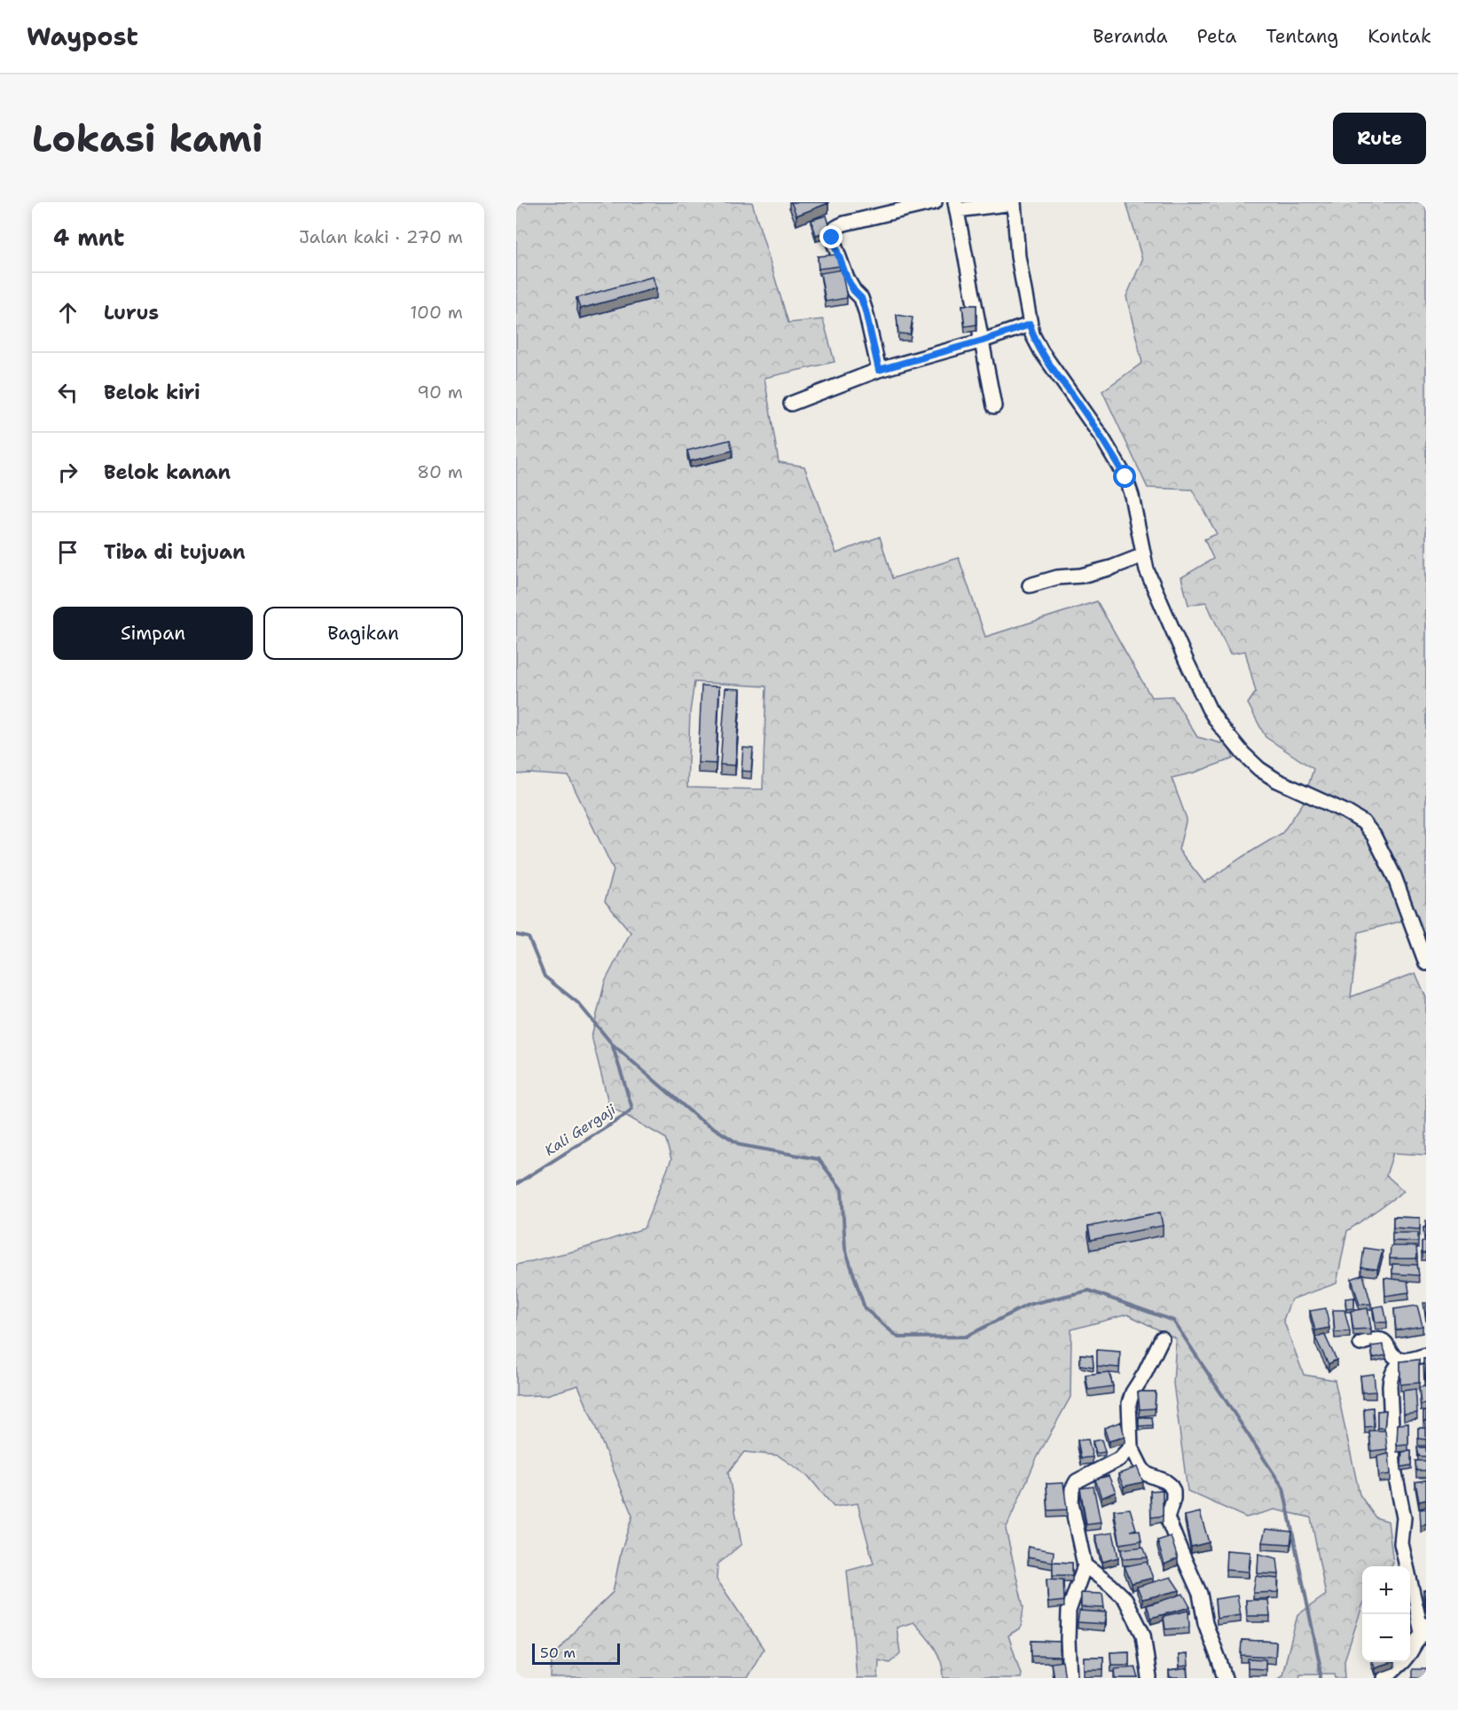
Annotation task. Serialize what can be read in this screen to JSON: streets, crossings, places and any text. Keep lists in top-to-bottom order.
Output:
{
  "water": ["Kali Gergaji"],
  "scale_bar": "50 m",
  "page": {
    "header": "Waypost",
    "nav": [
      "Beranda",
      "Peta",
      "Tentang",
      "Kontak"
    ],
    "buttons": [
      "Rute",
      ["Simpan", "Bagikan"]
    ],
    "title": "Lokasi kami",
    "heading": ["4 mnt", "Jalan kaki · 270 m"],
    "list": [
      ["Lurus", "100 m"],
      ["Belok kiri", "90 m"],
      ["Belok kanan", "80 m"],
      "Tiba di tujuan"
    ],
    "map_buttons": ["+", "−"],
    "scale": "50 m"
  }
}
